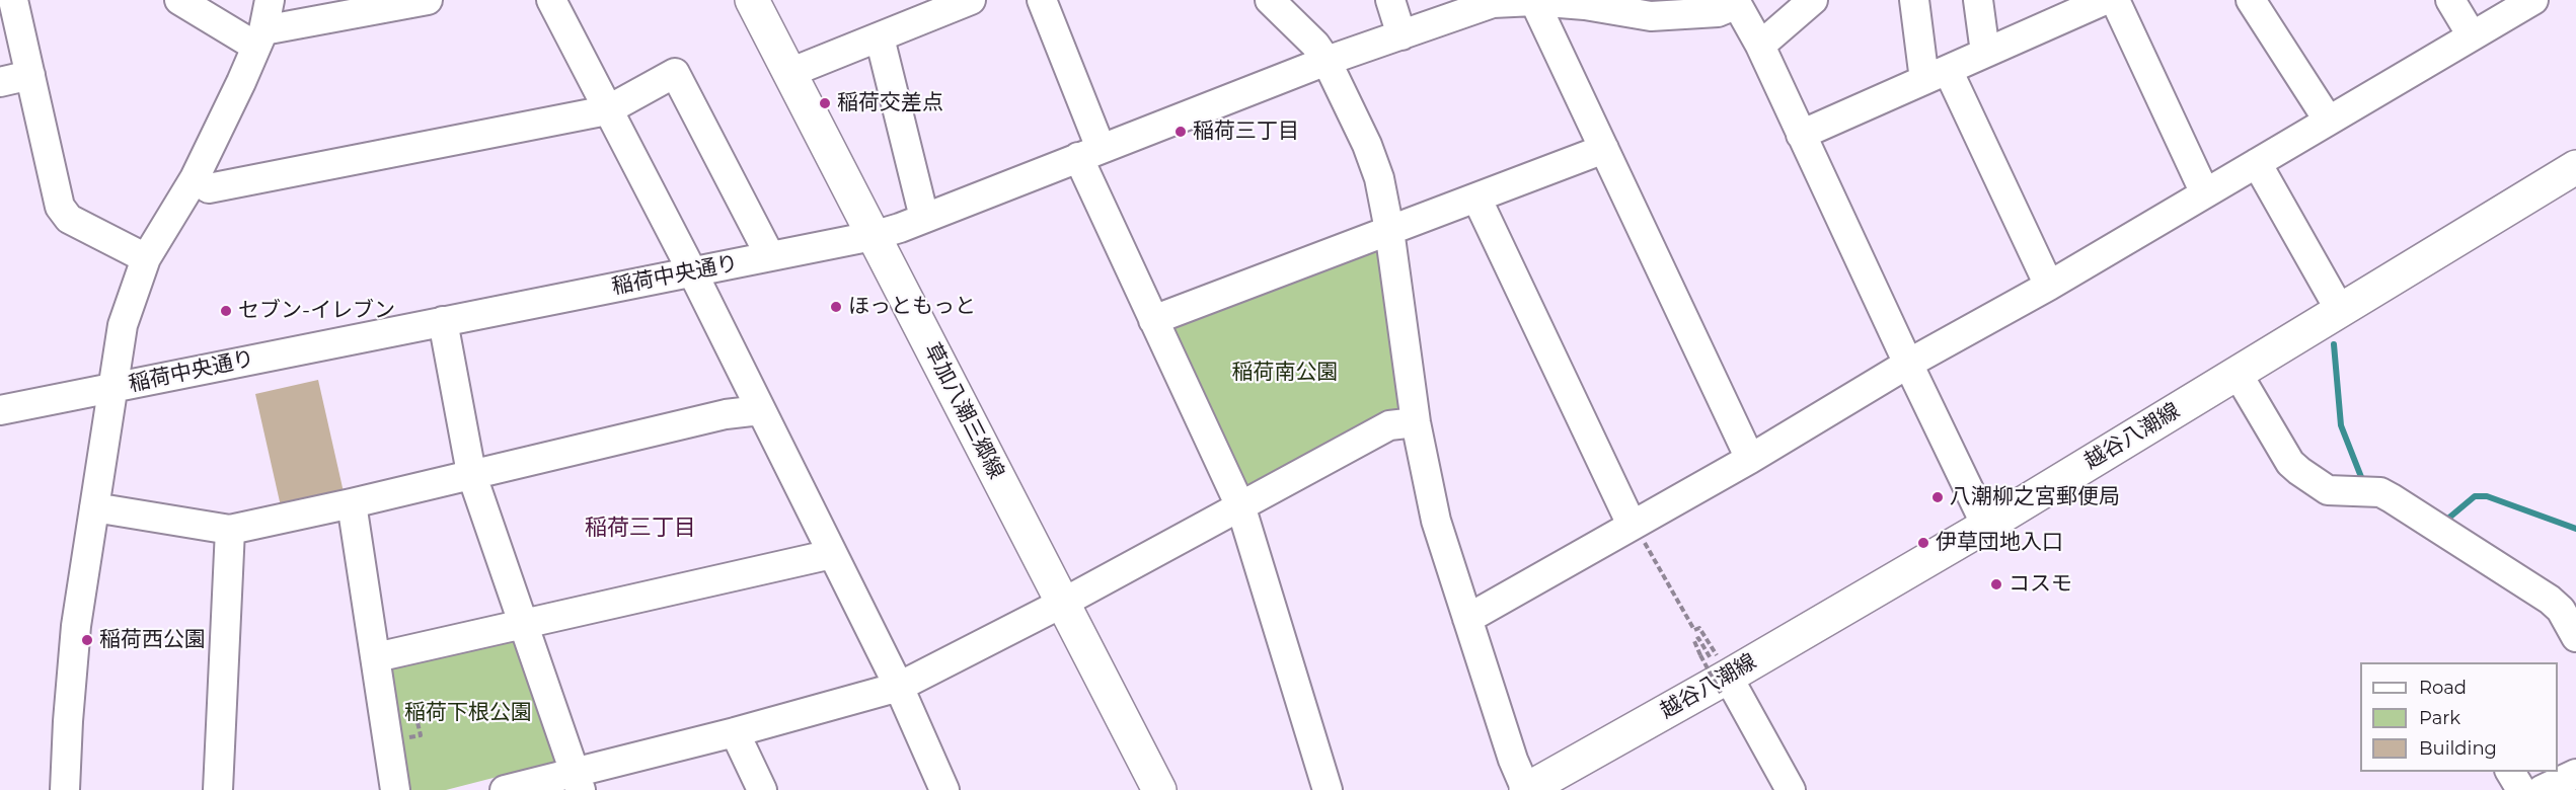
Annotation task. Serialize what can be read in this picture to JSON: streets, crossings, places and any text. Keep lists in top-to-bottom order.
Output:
{
  "streets": {
    "main road": ["草加八潮三郷線", "越谷八潮線"],
    "street": ["稲荷中央通り"]
  },
  "crossings": [
    ["稲荷中央通り", "草加八潮三郷線"]
  ],
  "districts": ["稲荷三丁目"],
  "parks": ["稲荷南公園", "稲荷下根公園"],
  "places": [
    "稲荷交差点",
    "稲荷三丁目",
    "ほっともっと",
    "セブン-イレブン",
    "八潮柳之宮郵便局",
    "伊草団地入口",
    "コスモ",
    "稲荷西公園"
  ],
  "legend": ["Road", "Park", "Building"]
}
